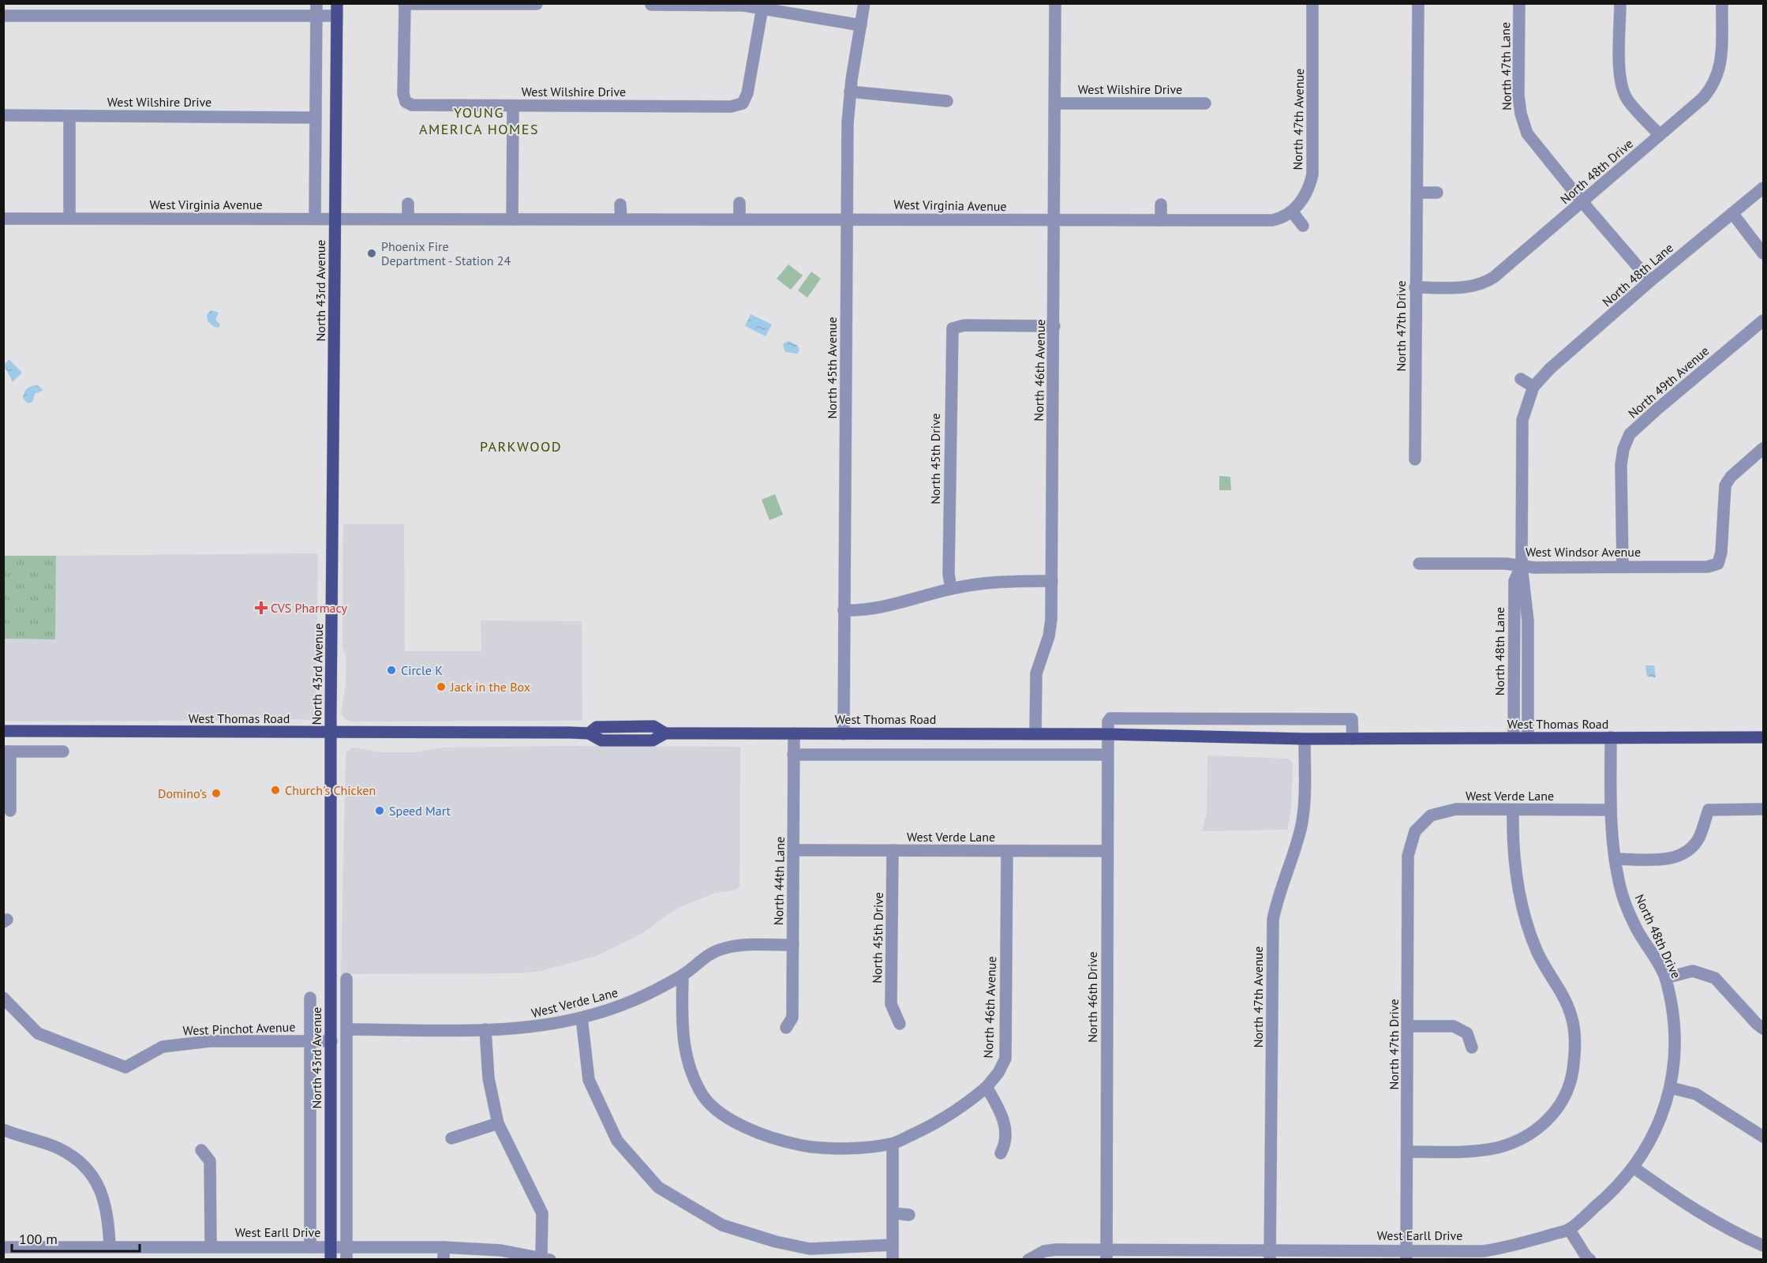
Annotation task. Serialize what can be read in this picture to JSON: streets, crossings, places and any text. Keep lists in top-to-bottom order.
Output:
{
  "streets": {
    "main road": ["North 43rd Avenue", "West Thomas Road"],
    "street": [
      "North 47th Lane",
      "West Wilshire Drive",
      "North 47th Avenue",
      "North 48th Drive",
      "West Virginia Avenue",
      "North 48th Lane",
      "North 47th Drive",
      "North 45th Avenue",
      "North 46th Avenue",
      "North 49th Avenue",
      "North 45th Drive",
      "West Windsor Avenue",
      "West Verde Lane",
      "North 44th Lane",
      "North 46th Drive",
      "West Pinchot Avenue",
      "West Earll Drive"
    ]
  },
  "crossings": [
    ["North 47th Lane", "North 48th Drive"],
    ["North 47th Lane", "North 48th Lane"],
    ["West Wilshire Drive", "North 46th Avenue"],
    ["North 47th Avenue", "West Virginia Avenue"],
    ["North 47th Avenue", "West Thomas Road"],
    ["North 47th Avenue", "West Earll Drive"],
    ["North 48th Drive", "North 47th Drive"],
    ["North 48th Drive", "West Thomas Road"],
    ["North 48th Drive", "West Verde Lane"],
    ["North 48th Drive", "West Earll Drive"],
    ["West Virginia Avenue", "North 43rd Avenue"],
    ["West Virginia Avenue", "North 45th Avenue"],
    ["West Virginia Avenue", "North 46th Avenue"],
    ["North 48th Lane", "West Windsor Avenue"],
    ["North 48th Lane", "West Thomas Road"],
    ["North 43rd Avenue", "West Thomas Road"],
    ["North 43rd Avenue", "West Pinchot Avenue"],
    ["North 43rd Avenue", "West Earll Drive"],
    ["North 47th Drive", "West Verde Lane"],
    ["North 47th Drive", "West Earll Drive"],
    ["North 45th Avenue", "West Thomas Road"],
    ["North 46th Avenue", "North 45th Drive"],
    ["North 46th Avenue", "West Thomas Road"],
    ["North 46th Avenue", "West Verde Lane"],
    ["North 49th Avenue", "West Windsor Avenue"],
    ["North 45th Drive", "West Verde Lane"],
    ["West Thomas Road", "North 44th Lane"],
    ["West Thomas Road", "North 46th Drive"],
    ["West Verde Lane", "North 44th Lane"],
    ["West Verde Lane", "North 46th Drive"],
    ["North 46th Drive", "West Earll Drive"]
  ],
  "districts": ["YOUNG AMERICA HOMES", "PARKWOOD"],
  "places": {
    "other": [
      "Phoenix Fire Department - Station 24",
      "Circle K",
      "Jack in the Box",
      "Church's Chicken",
      "Domino's",
      "Speed Mart"
    ],
    "health": ["CVS Pharmacy"]
  },
  "scale_bar": "100 m"
}
